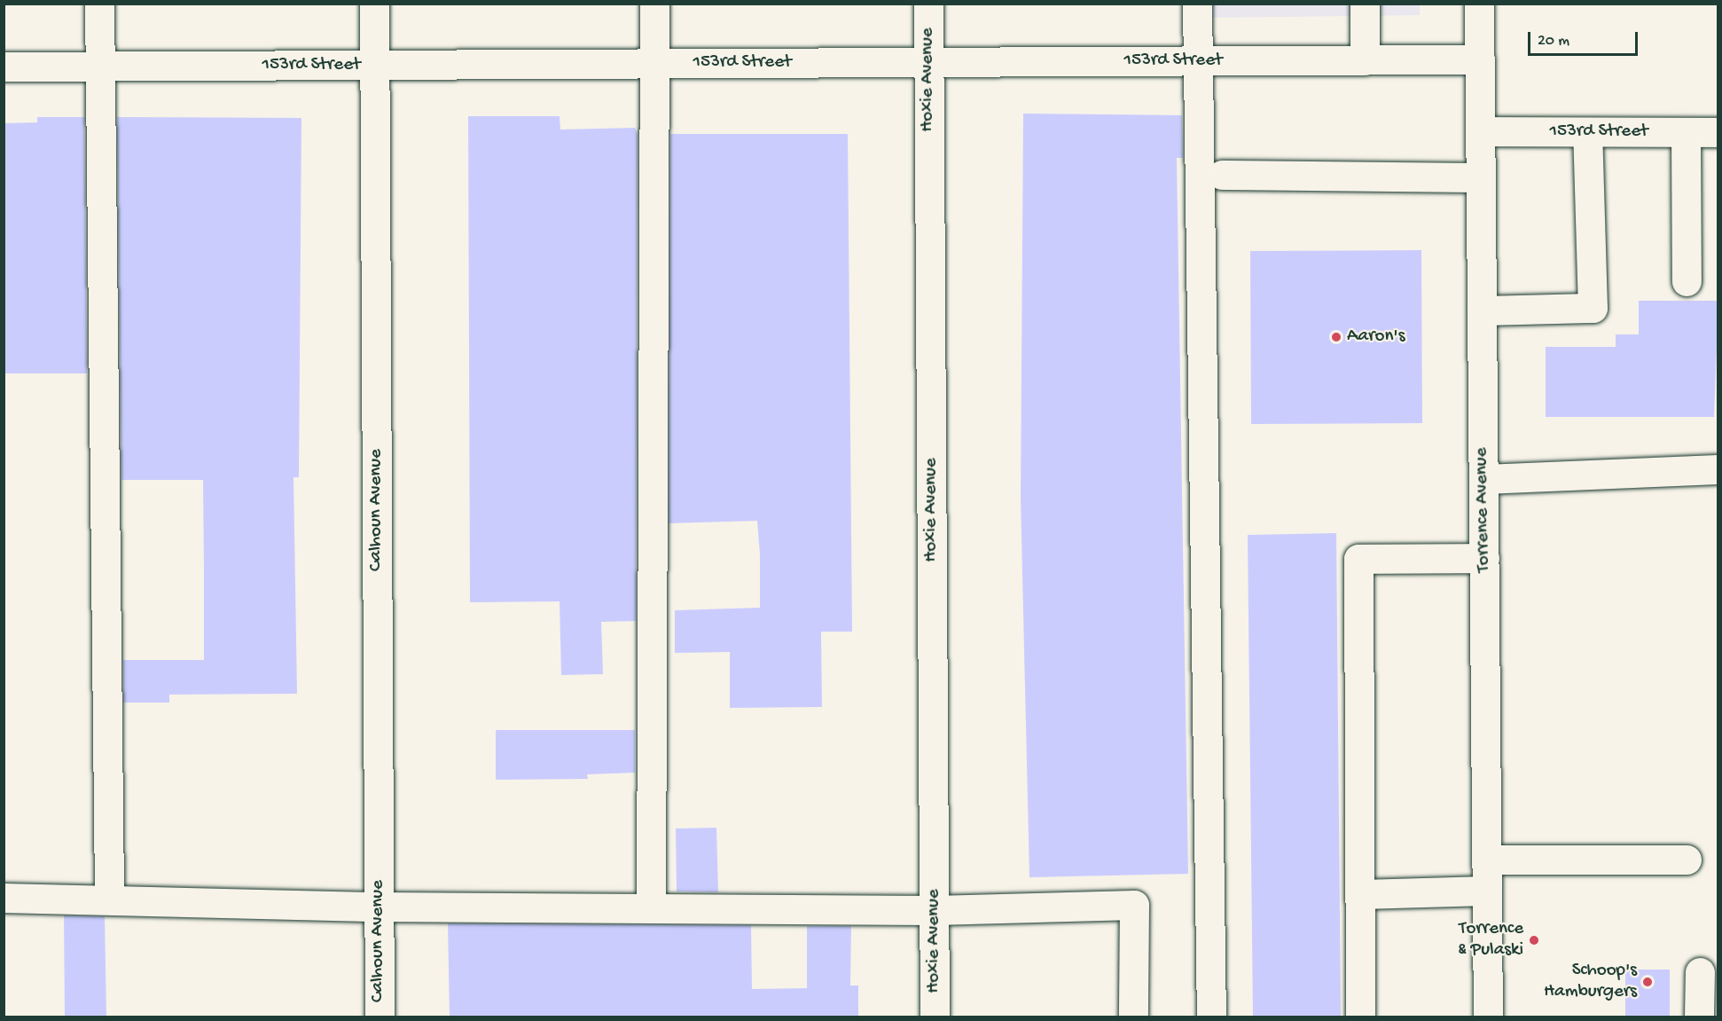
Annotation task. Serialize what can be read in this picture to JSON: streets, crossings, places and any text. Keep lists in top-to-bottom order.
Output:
{
  "streets": {
    "street": [
      "153rd Street",
      "Hoxie Avenue",
      "Calhoun Avenue",
      "Torrence Avenue"
    ]
  },
  "crossings": [
    ["153rd Street", "Hoxie Avenue"],
    ["153rd Street", "Calhoun Avenue"],
    ["153rd Street", "Torrence Avenue"]
  ],
  "places": ["Aaron's", "Torrence & Pulaski", "Schoop's Hamburgers"],
  "scale_bar": "20 m"
}
